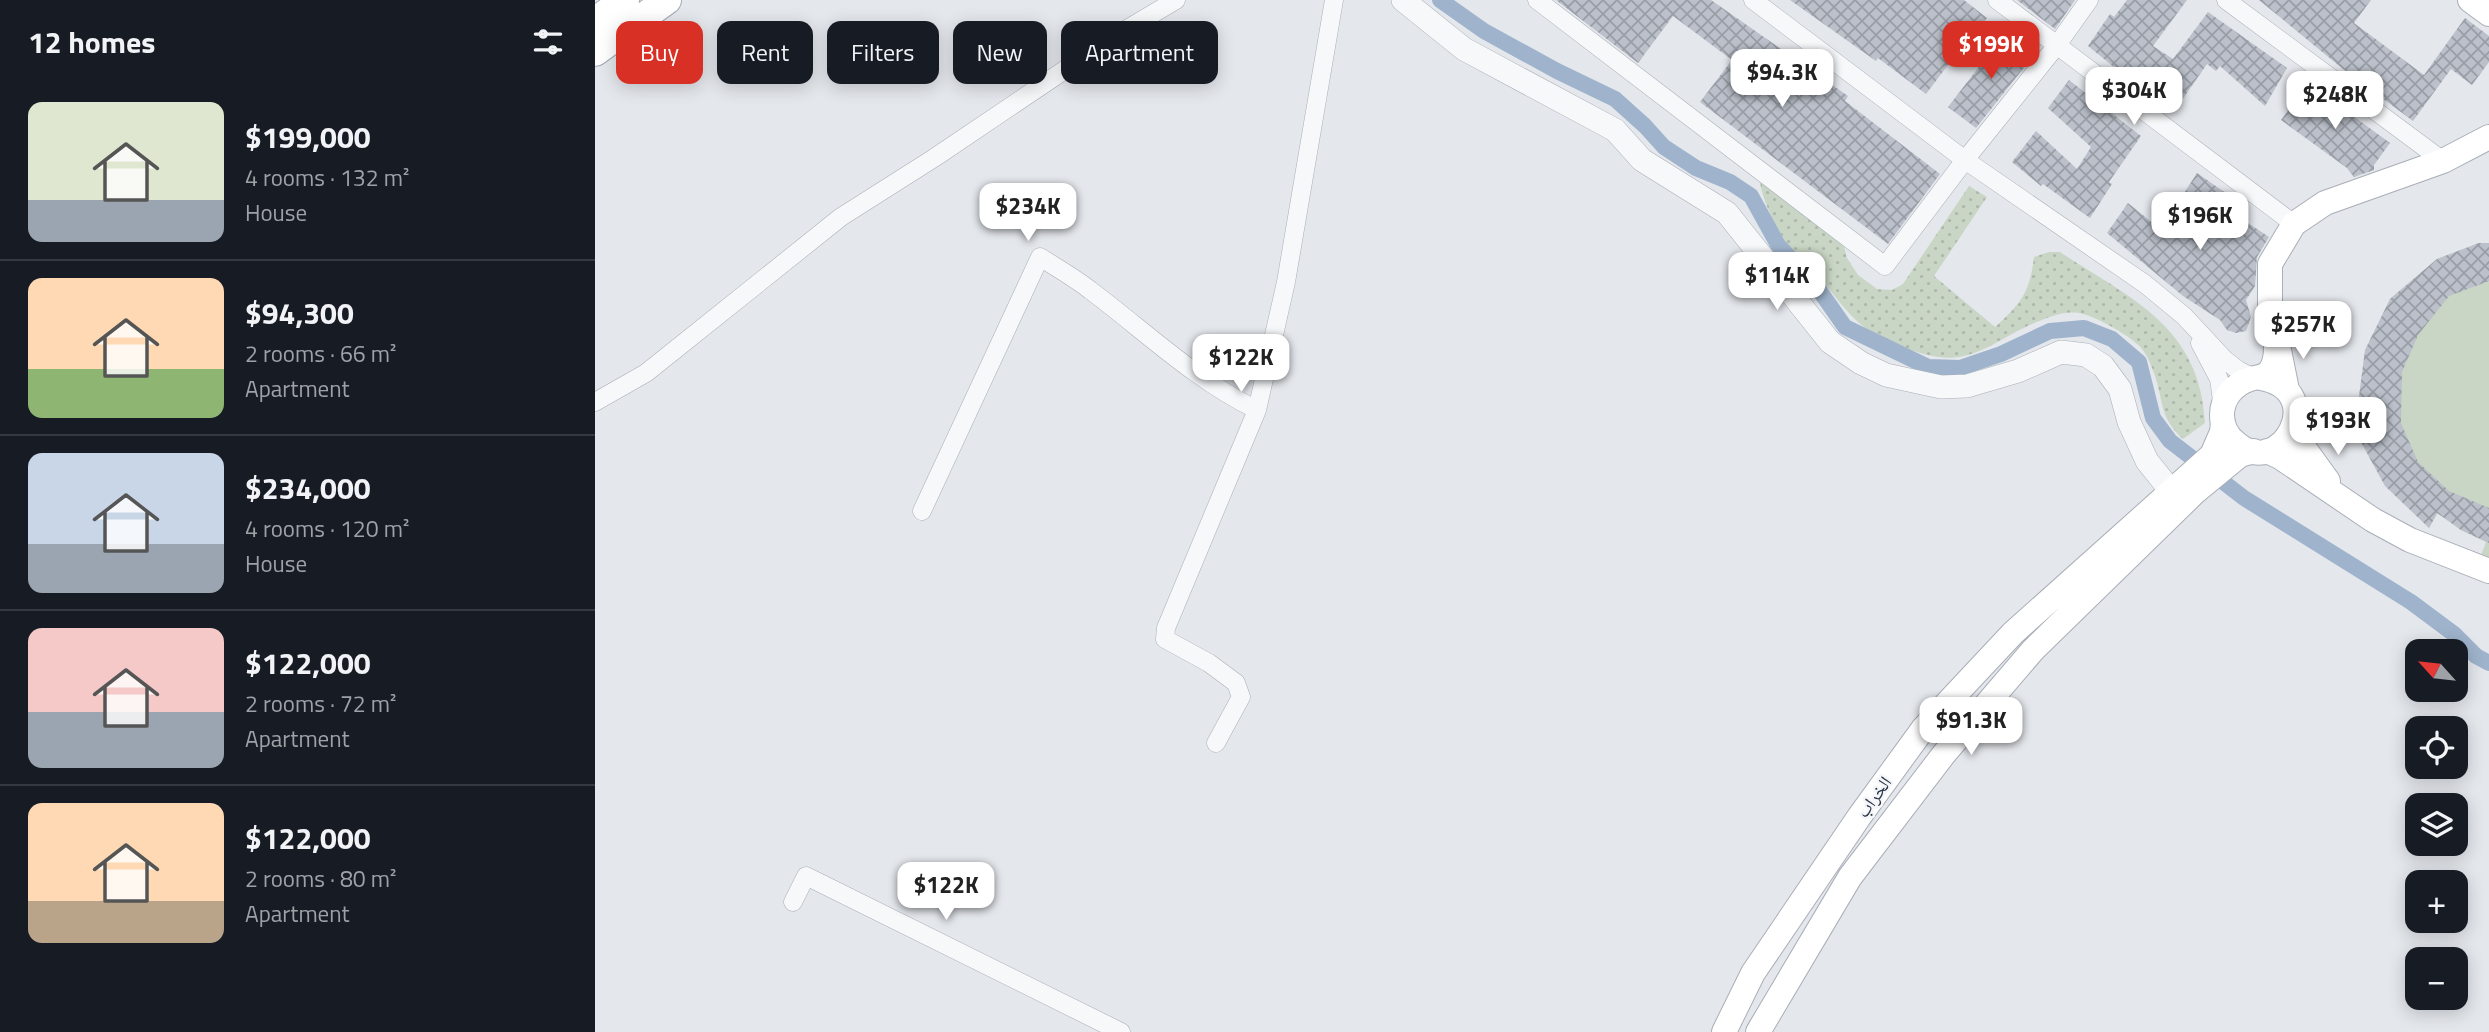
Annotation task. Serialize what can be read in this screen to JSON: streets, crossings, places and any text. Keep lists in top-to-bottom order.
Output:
{
  "streets": {
    "main road": ["الخراب"]
  },
  "north": "top left",
  "page": {
    "heading": "12 homes",
    "price": [
      "$199K",
      "$94.3K",
      "$304K",
      "$248K",
      "$234K",
      "$196K",
      "$114K",
      "$257K",
      "$122K",
      "$193K",
      "$91.3K",
      "$122K"
    ],
    "chip": [
      "Buy",
      "Rent",
      "Filters",
      "New",
      "Apartment"
    ],
    "list": [
      {
        "name": "$199,000",
        "note": "4 rooms · 132 m² · House"
      },
      {
        "name": "$94,300",
        "note": "2 rooms · 66 m² · Apartment"
      },
      {
        "name": "$234,000",
        "note": "4 rooms · 120 m² · House"
      },
      {
        "name": "$122,000",
        "note": "2 rooms · 72 m² · Apartment"
      },
      {
        "name": "$122,000",
        "note": "2 rooms · 80 m² · Apartment"
      }
    ],
    "map_buttons": ["+", "−"]
  }
}
